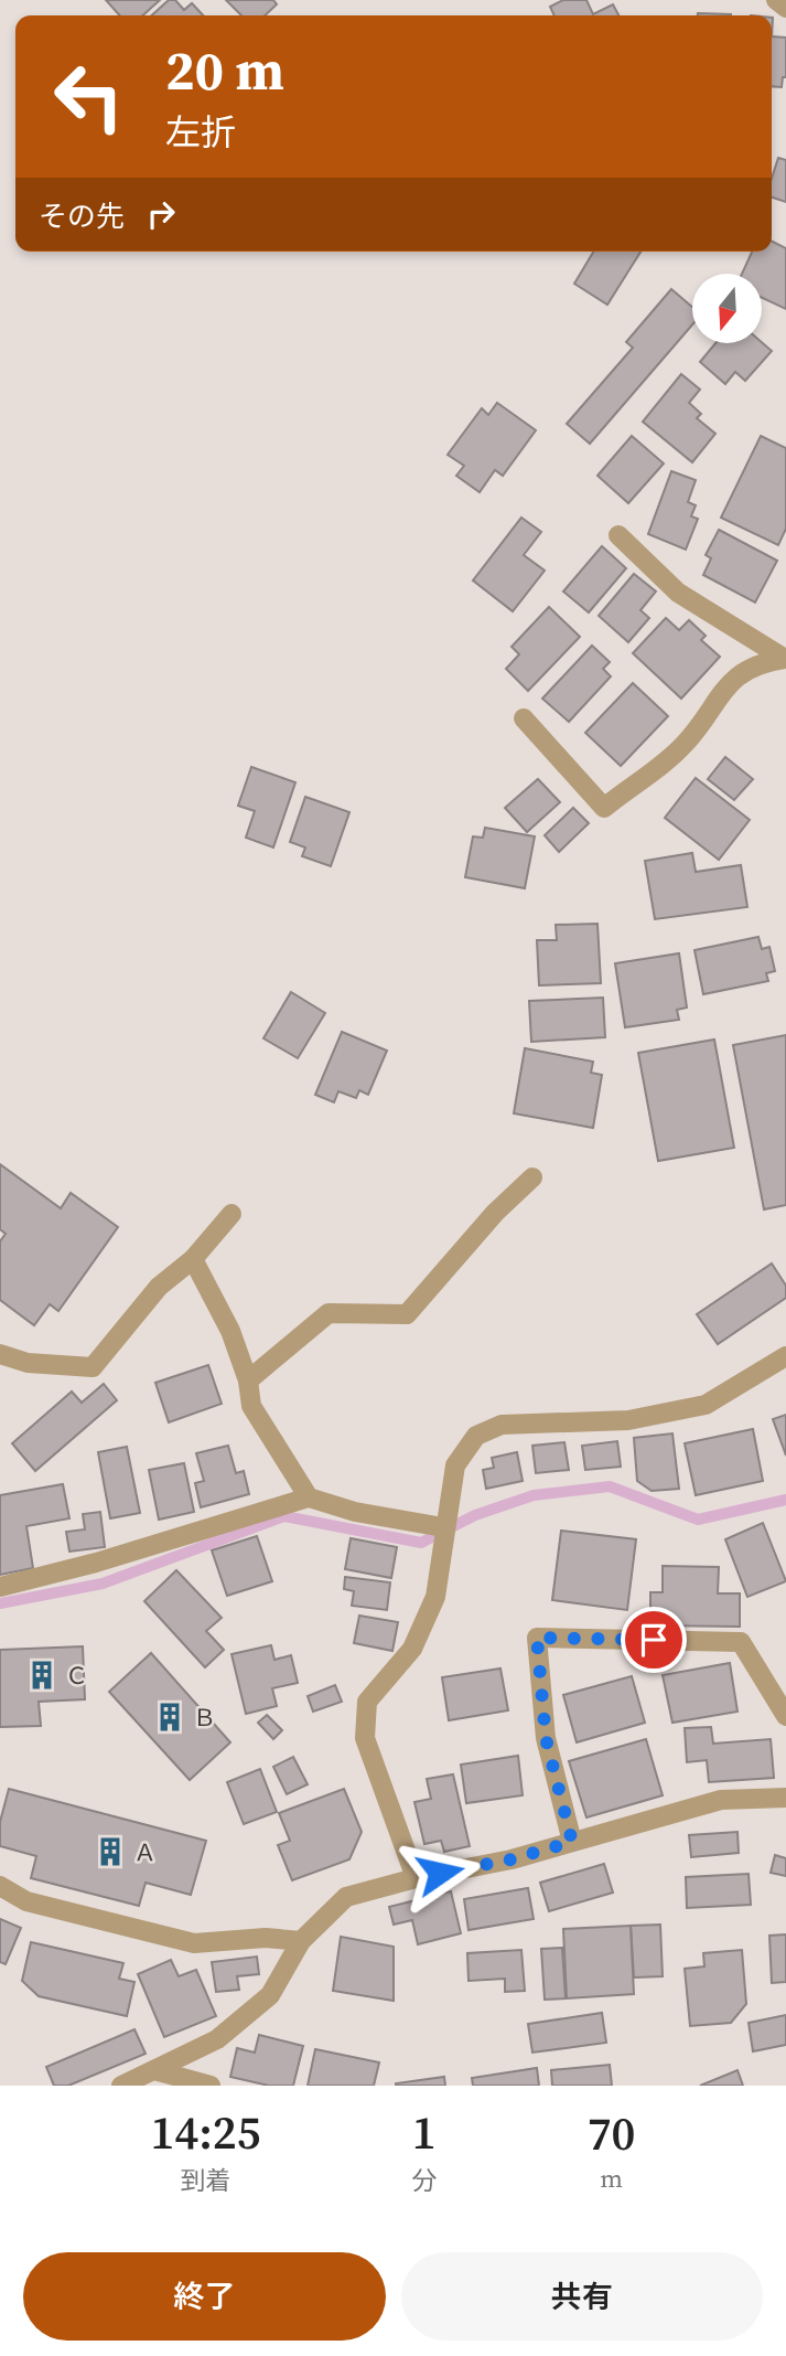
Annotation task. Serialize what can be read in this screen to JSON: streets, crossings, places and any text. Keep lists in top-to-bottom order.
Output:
{
  "places": {
    "building": ["Ｃ", "Ｂ", "Ａ"]
  },
  "north": "bottom",
  "page": {
    "turn": ["20 m", "左折"],
    "then": "その先",
    "eta": [
      "14:25",
      "到着",
      "1",
      "分",
      "70",
      "m"
    ],
    "buttons": ["終了", "共有"]
  }
}
